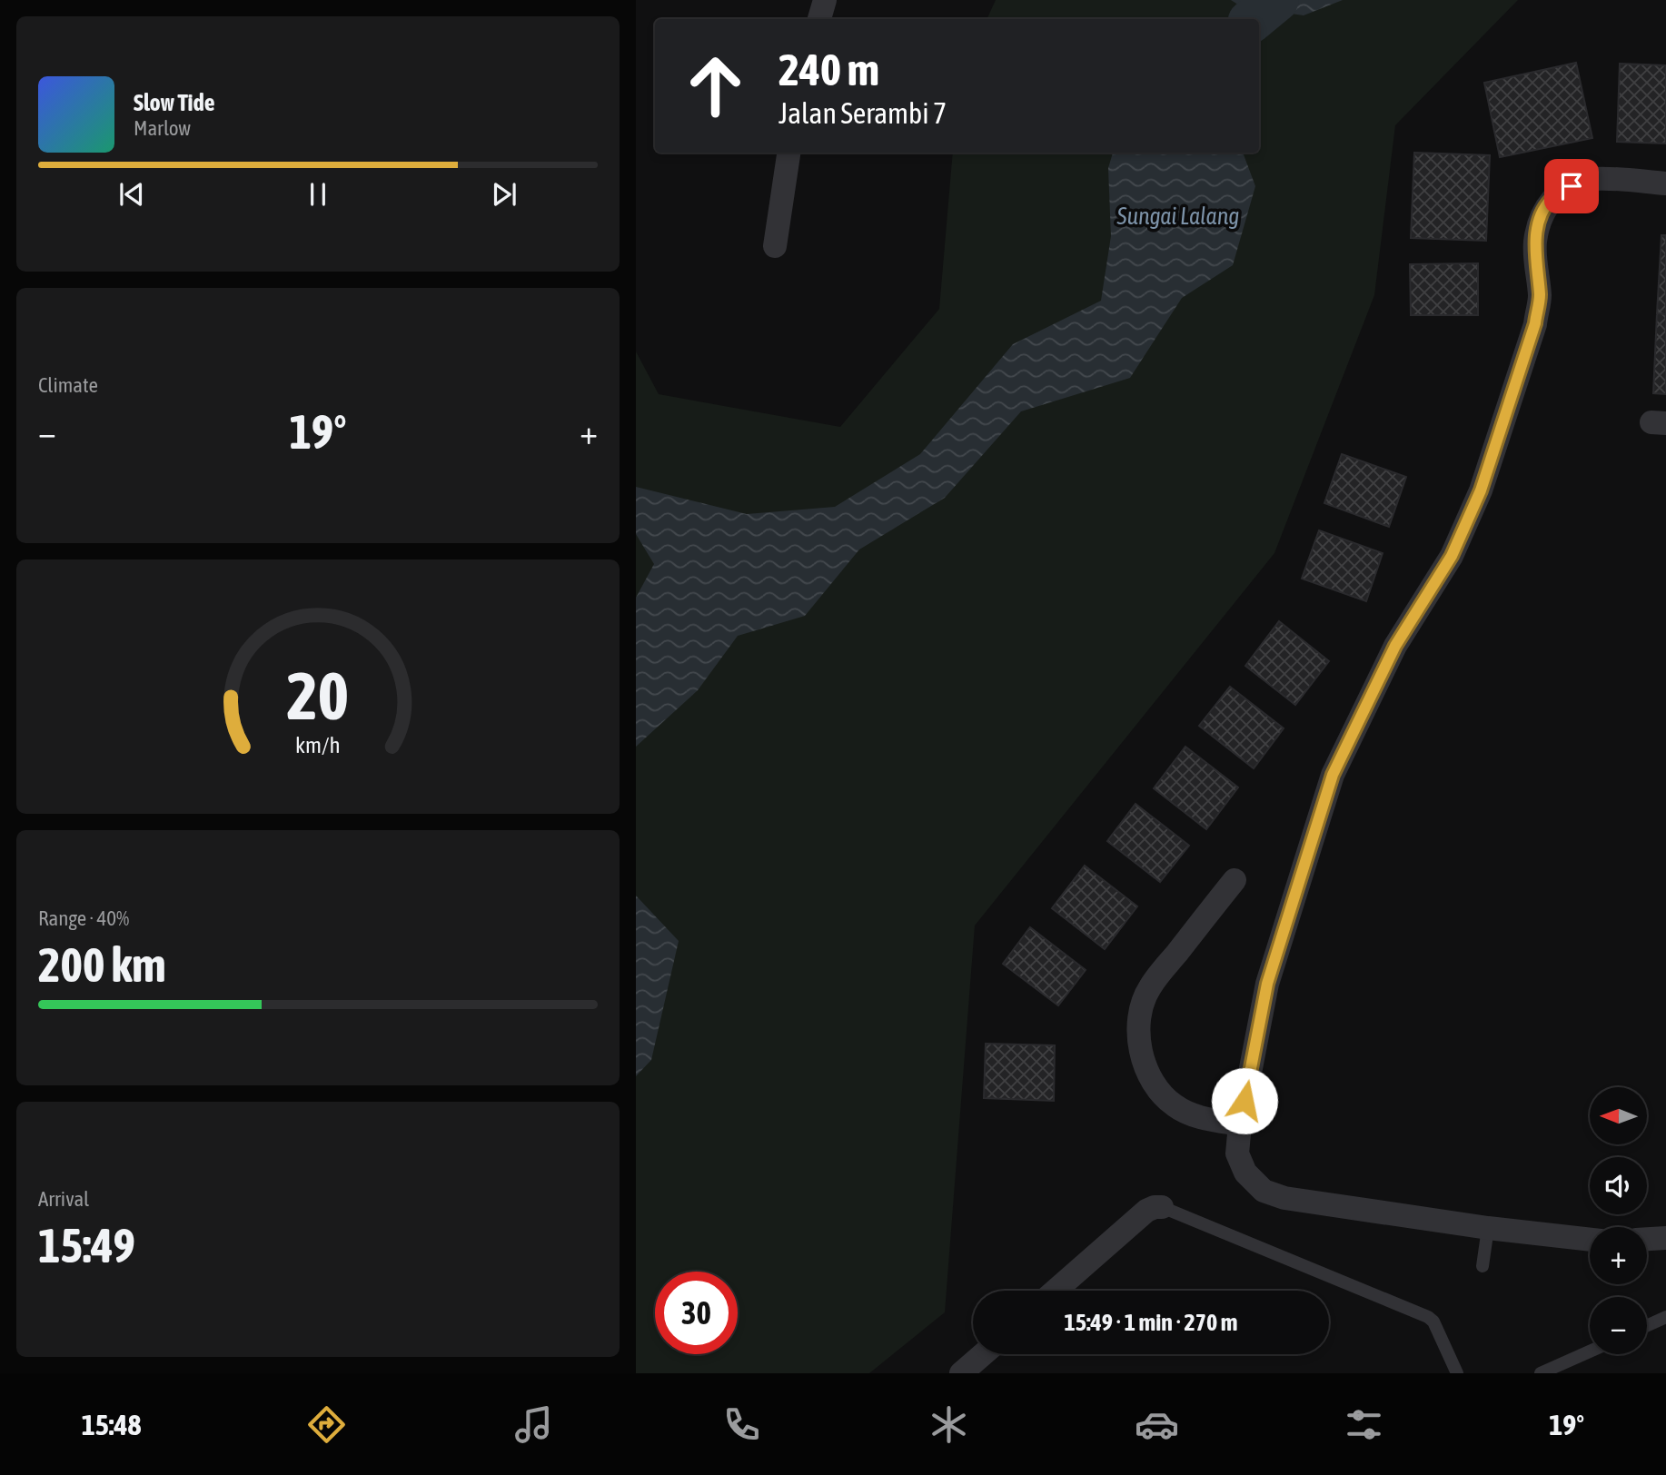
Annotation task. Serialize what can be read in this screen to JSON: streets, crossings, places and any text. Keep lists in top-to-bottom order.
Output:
{
  "water": ["Sungai Lalang"],
  "north": "left",
  "page": {
    "turn": ["240 m", "Jalan Serambi 7"],
    "song": ["Slow Tide", "Marlow"],
    "tile": [
      "Climate",
      ["Range · 40%", "200 km"],
      ["Arrival", "15:49"]
    ],
    "heat": ["−", "19°", "+"],
    "map_buttons": ["+", "−"],
    "limit": "30",
    "trip": "15:49 · 1 min · 270 m",
    "tabs": ["15:48", "19°"],
    "gauge": ["20", "km/h"]
  }
}
